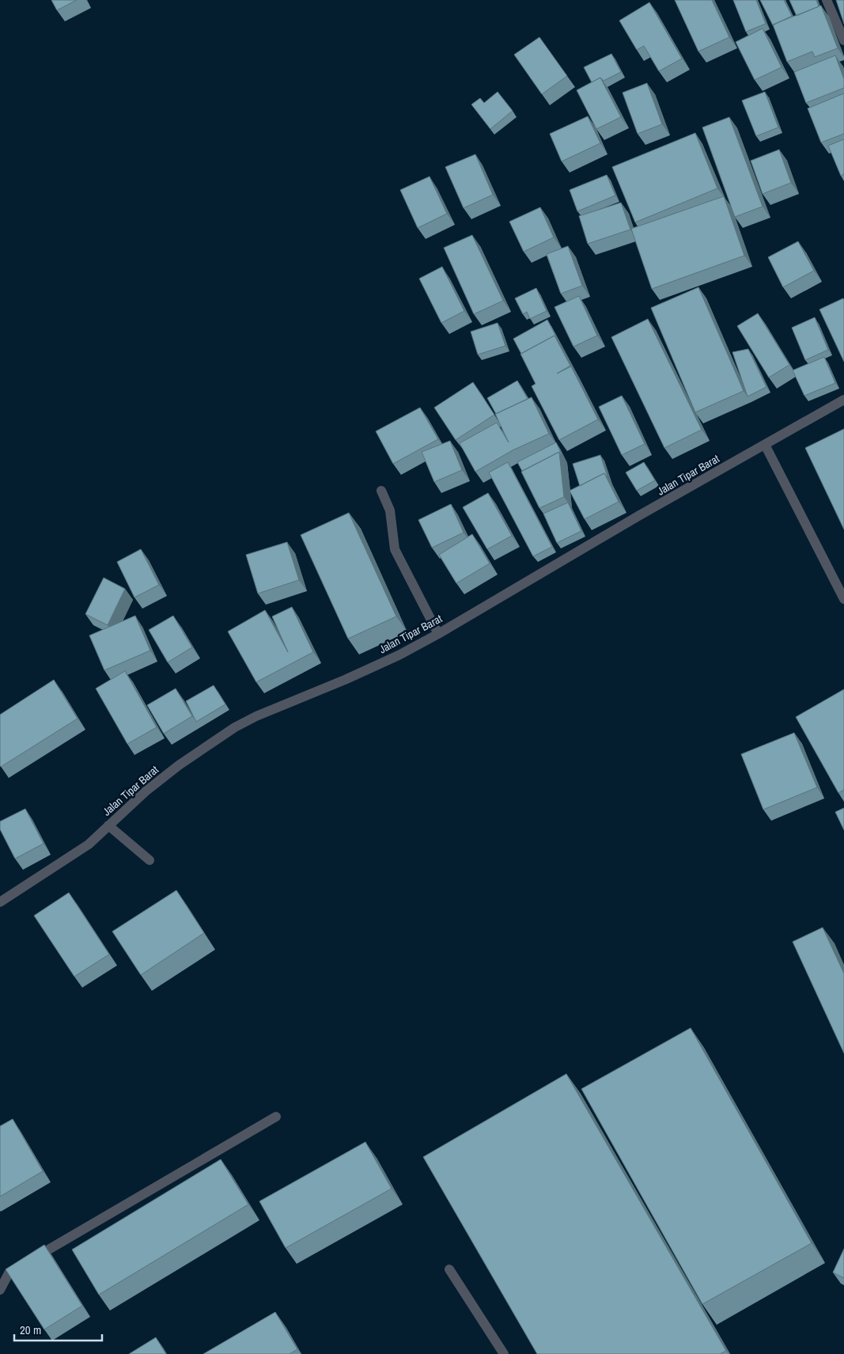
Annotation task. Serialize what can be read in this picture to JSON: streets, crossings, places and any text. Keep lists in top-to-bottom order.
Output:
{
  "streets": {
    "street": ["Jalan Tipar Barat"]
  },
  "scale_bar": "20 m"
}
